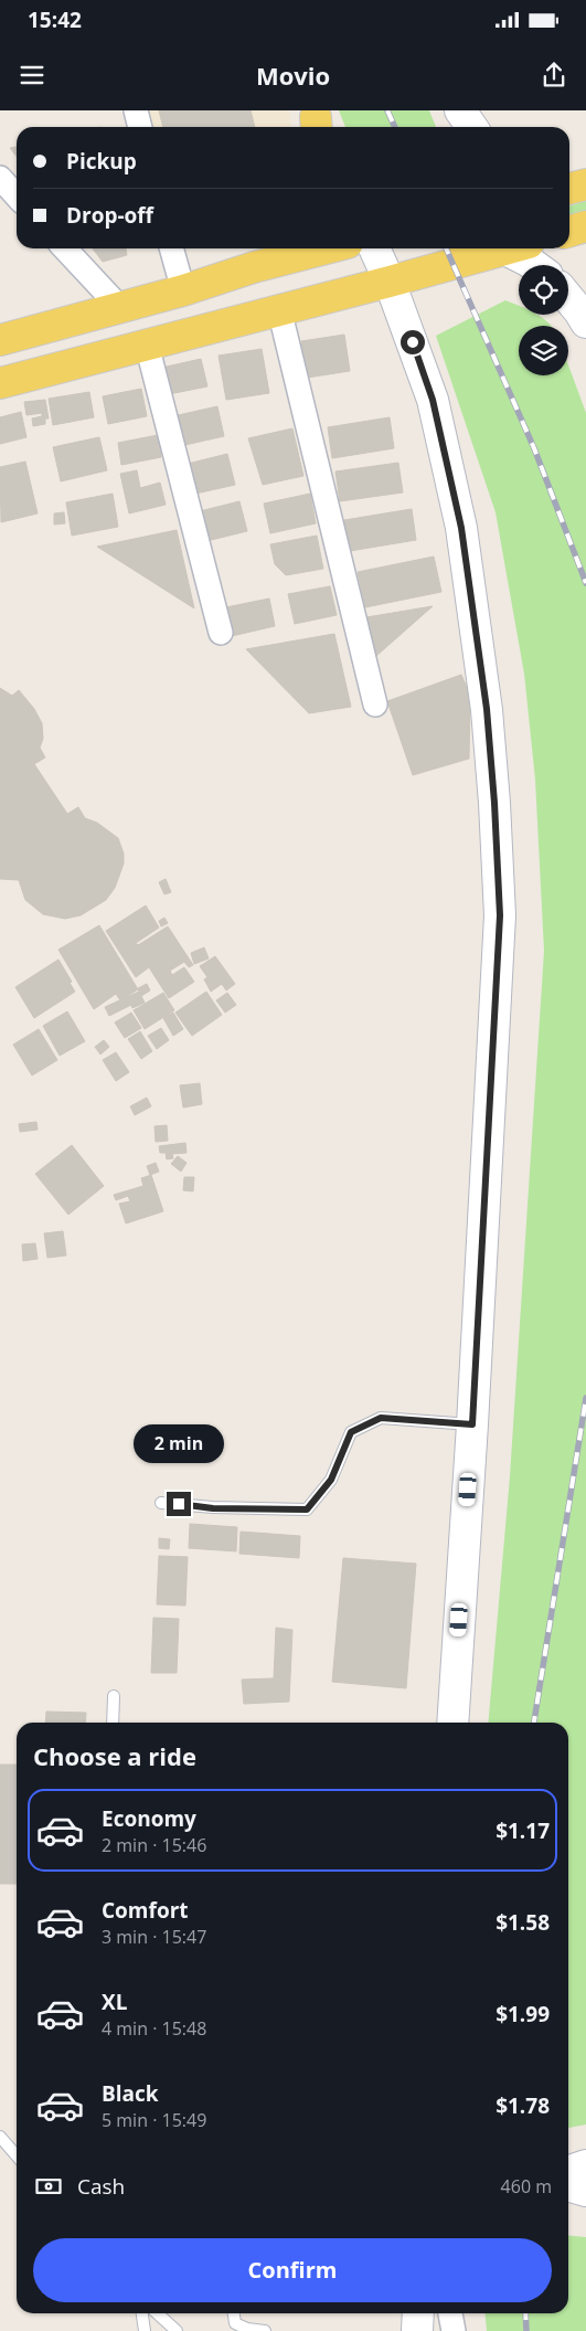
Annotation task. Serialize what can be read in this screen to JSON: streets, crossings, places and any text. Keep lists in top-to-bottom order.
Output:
{
  "page": {
    "status": "15:42",
    "header": "Movio",
    "banner": ["Pickup", "Drop-off"],
    "bubble": "2 min",
    "heading": "Choose a ride",
    "list": [
      {
        "name": "Economy",
        "note": "2 min · 15:46",
        "value": "$1.17"
      },
      {
        "name": "Comfort",
        "note": "3 min · 15:47",
        "value": "$1.58"
      },
      {
        "name": "XL",
        "note": "4 min · 15:48",
        "value": "$1.99"
      },
      {
        "name": "Black",
        "note": "5 min · 15:49",
        "value": "$1.78"
      }
    ],
    "pay": ["Cash", "460 m"],
    "buttons": "Confirm"
  }
}
